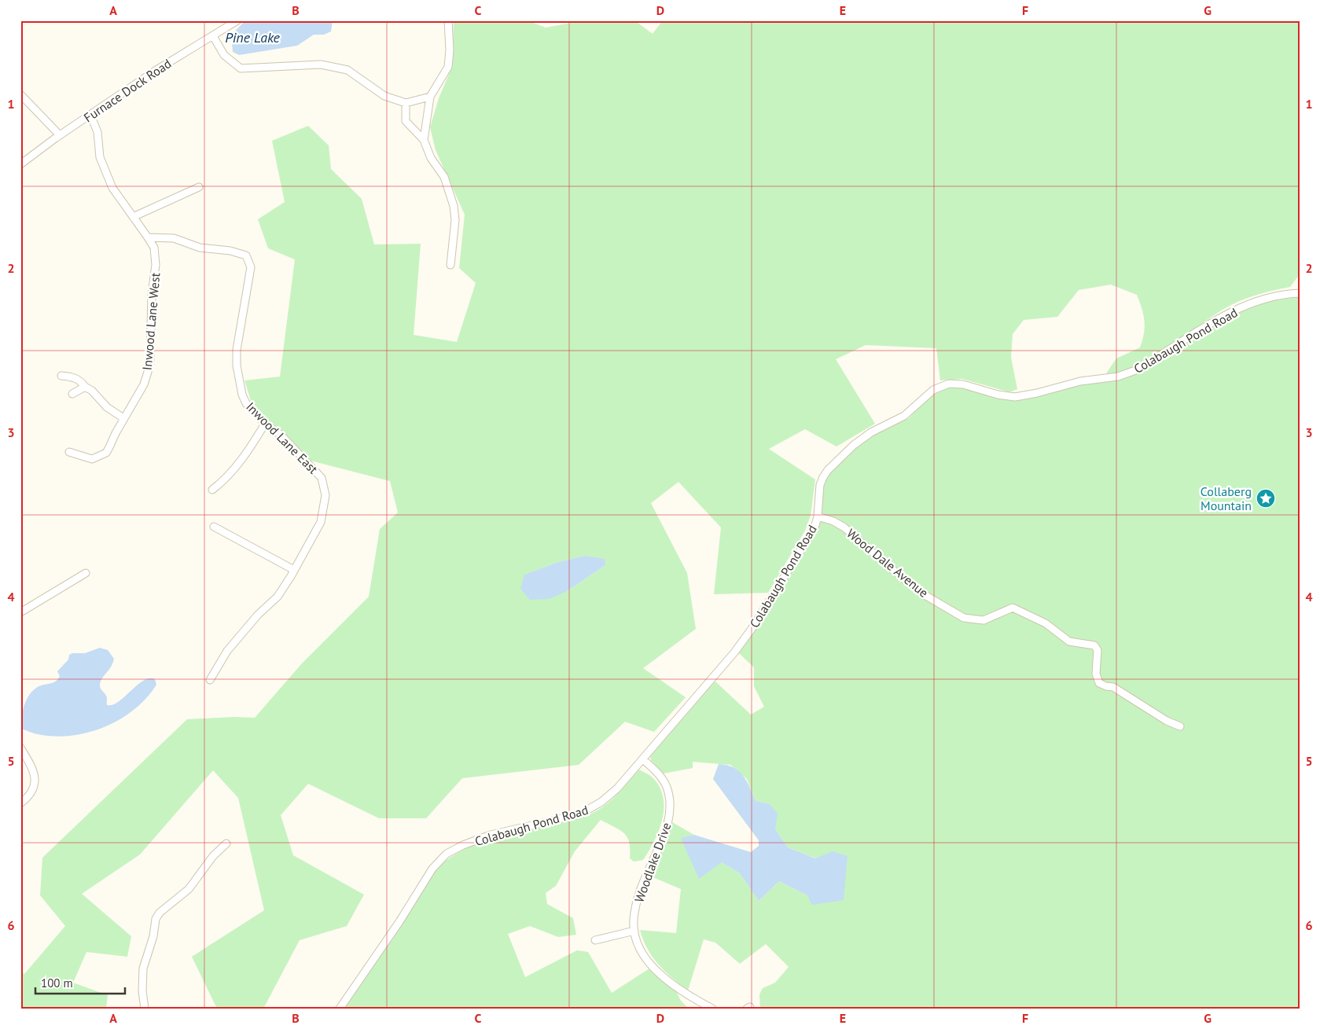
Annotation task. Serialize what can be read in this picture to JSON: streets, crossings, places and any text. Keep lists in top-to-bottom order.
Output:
{
  "streets": {
    "street": [
      "Furnace Dock Road",
      "Inwood Lane West",
      "Colabaugh Pond Road",
      "Inwood Lane East",
      "Wood Dale Avenue",
      "Woodlake Drive"
    ]
  },
  "crossings": [
    ["Inwood Lane West", "Inwood Lane East"],
    ["Colabaugh Pond Road", "Wood Dale Avenue"],
    ["Colabaugh Pond Road", "Woodlake Drive"]
  ],
  "water": ["Pine Lake"],
  "places": {
    "place": ["Collaberg Mountain"]
  },
  "scale_bar": "100 m",
  "grid": {
    "columns": [
      "A",
      "B",
      "C",
      "D",
      "E",
      "F",
      "G"
    ],
    "rows": [
      "1",
      "2",
      "3",
      "4",
      "5",
      "6"
    ]
  }
}
